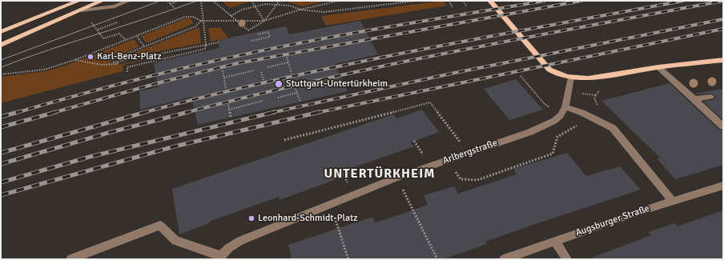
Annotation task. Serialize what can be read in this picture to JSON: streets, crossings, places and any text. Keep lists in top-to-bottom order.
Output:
{
  "streets": {
    "street": ["Arlbergstraße", "Augsburger Straße"]
  },
  "districts": ["UNTERTÜRKHEIM"],
  "places": ["Karl-Benz-Platz", "Stuttgart-Untertürkheim", "Leonhard-Schmidt-Platz"]
}
